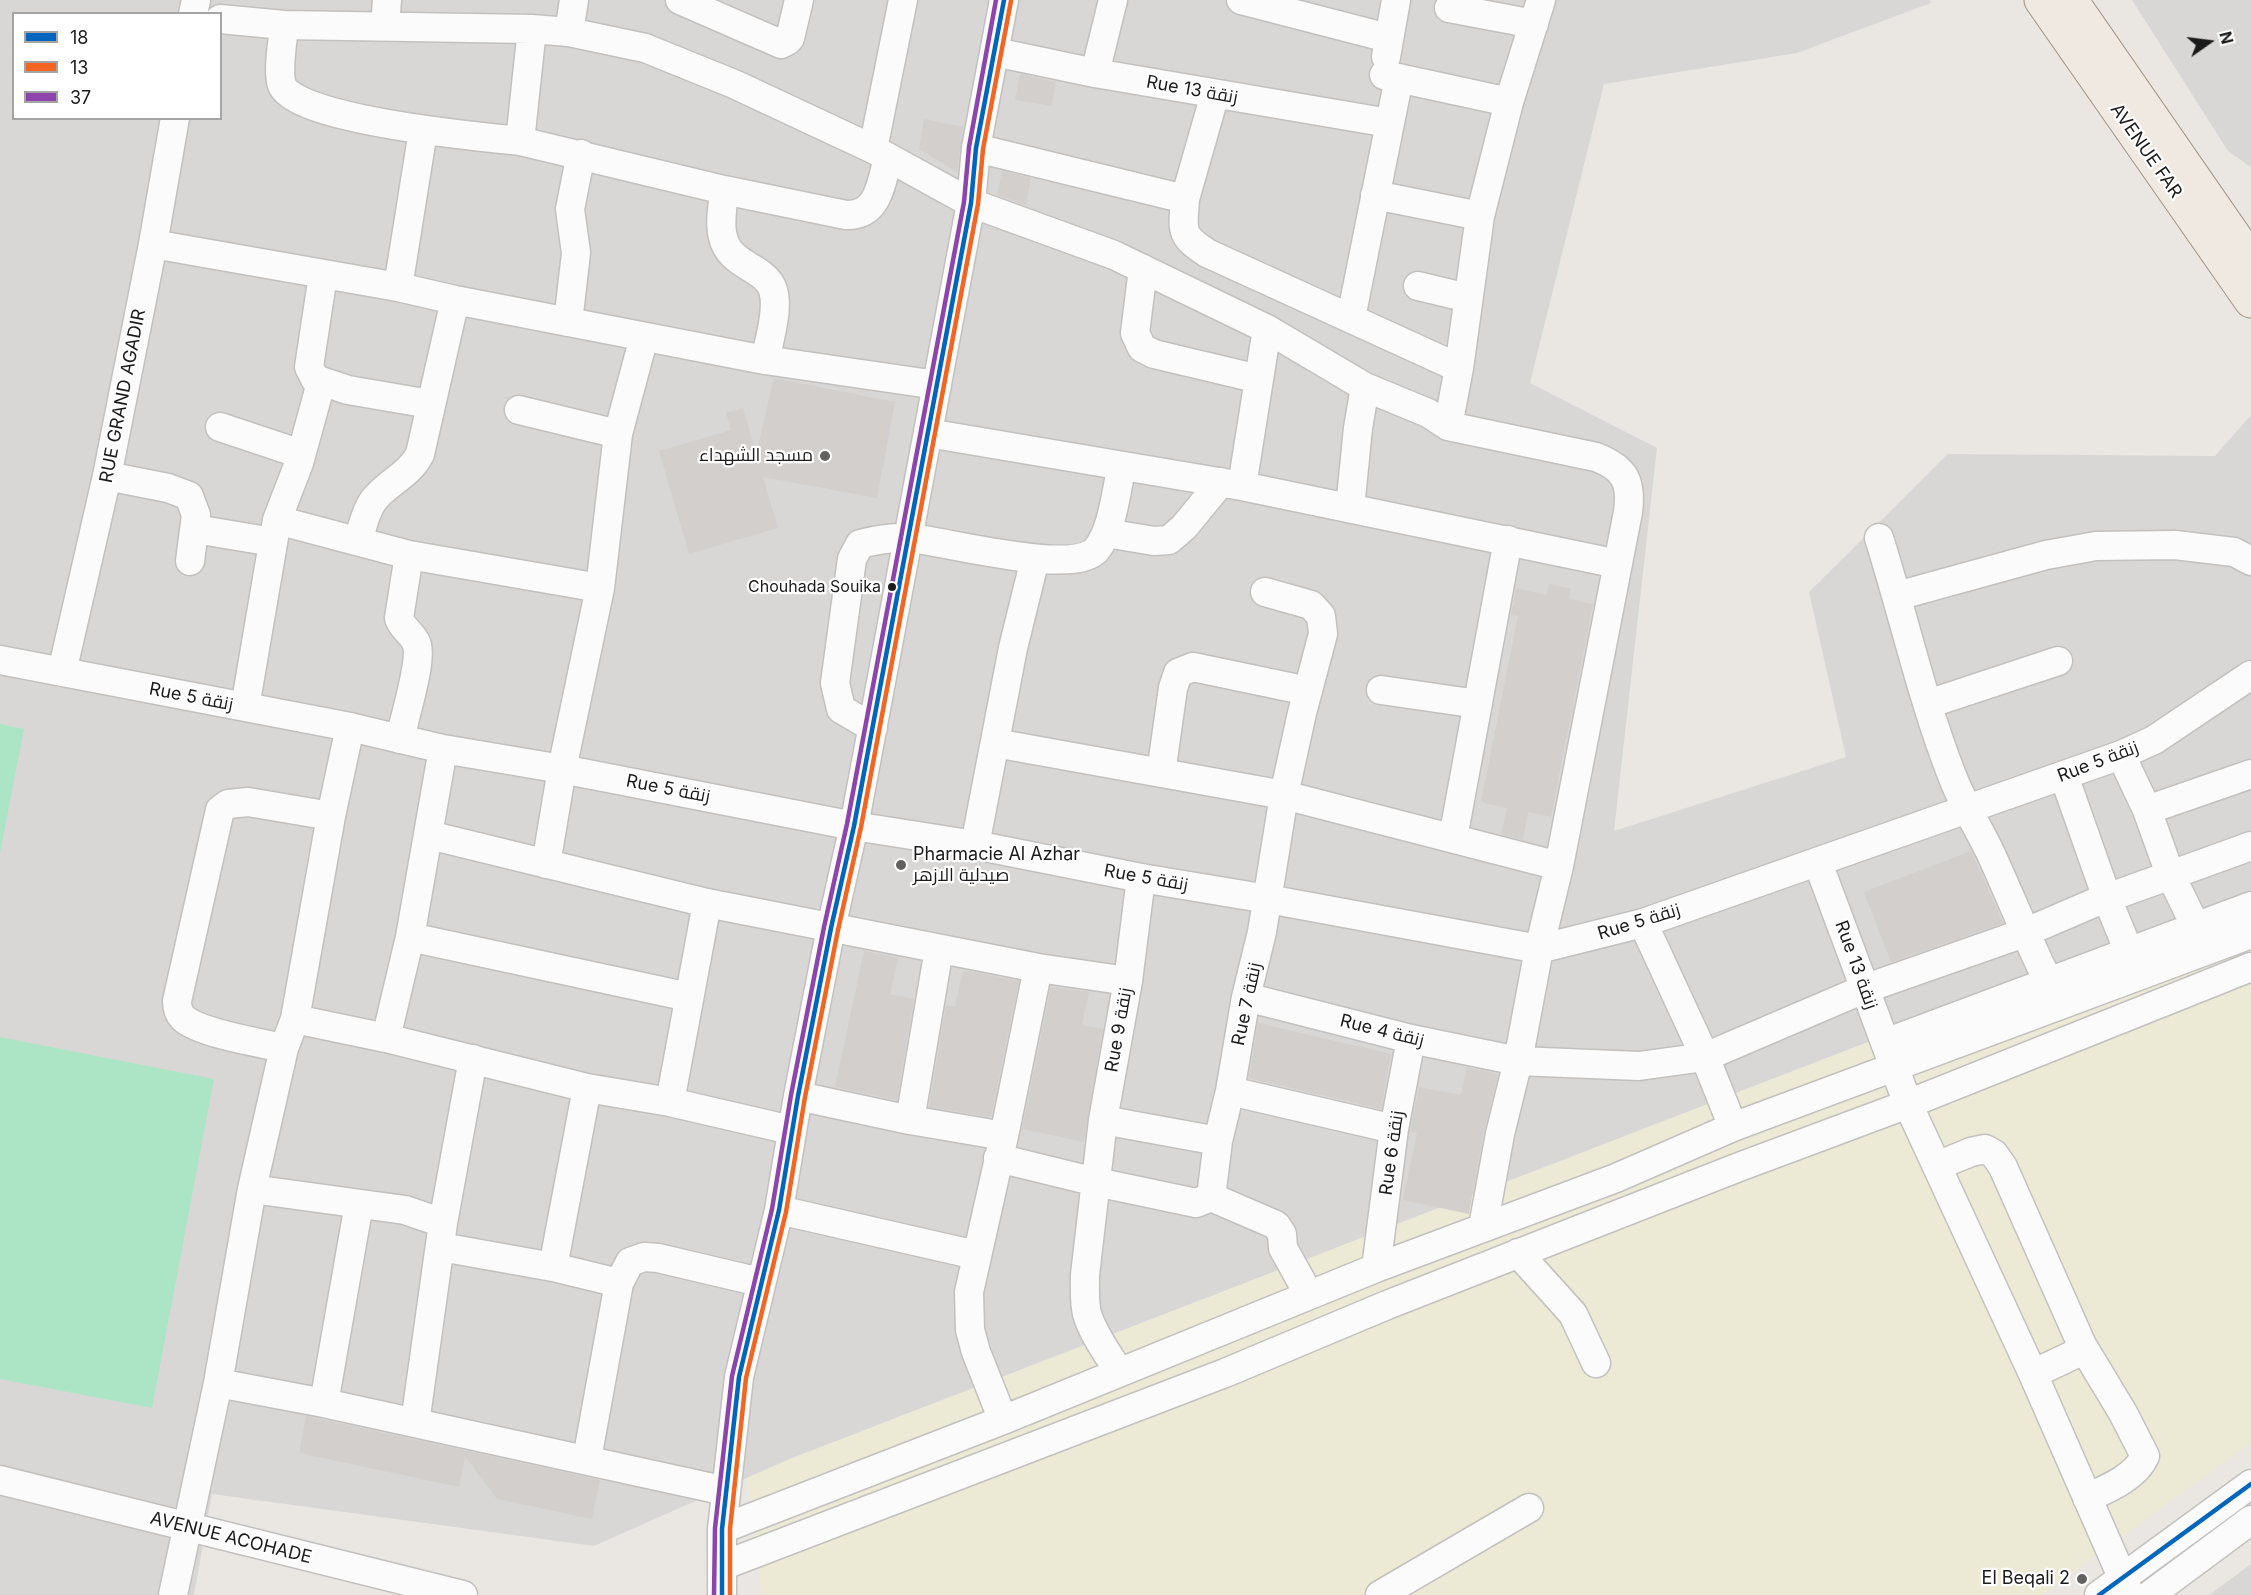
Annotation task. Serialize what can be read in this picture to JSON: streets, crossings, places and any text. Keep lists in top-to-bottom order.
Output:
{
  "streets": {
    "main road": ["AVENUE FAR"],
    "street": [
      "Rue 13 زنقة",
      "RUE GRAND AGADIR",
      "Rue 5 زنقة",
      "Rue 7 زنقة",
      "Rue 9 زنقة",
      "Rue 4 زنقة",
      "Rue 6 زنقة",
      "AVENUE ACOHADE"
    ]
  },
  "crossings": [
    ["Rue 13 زنقة", "Rue 5 زنقة"],
    ["Rue 13 زنقة", "Rue 4 زنقة"],
    ["RUE GRAND AGADIR", "Rue 5 زنقة"],
    ["Rue 5 زنقة", "Rue 7 زنقة"],
    ["Rue 5 زنقة", "Rue 9 زنقة"],
    ["Rue 7 زنقة", "Rue 4 زنقة"],
    ["Rue 4 زنقة", "Rue 6 زنقة"]
  ],
  "places": [
    "مسجد الشهداء",
    "Chouhada Souika",
    "Pharmacie Al Azhar صيدلية الازهر",
    "El Beqali 2"
  ],
  "lines": ["transit line 18", "transit line 37", "transit line 13"],
  "legend": ["18", "13", "37"],
  "north": "right"
}
